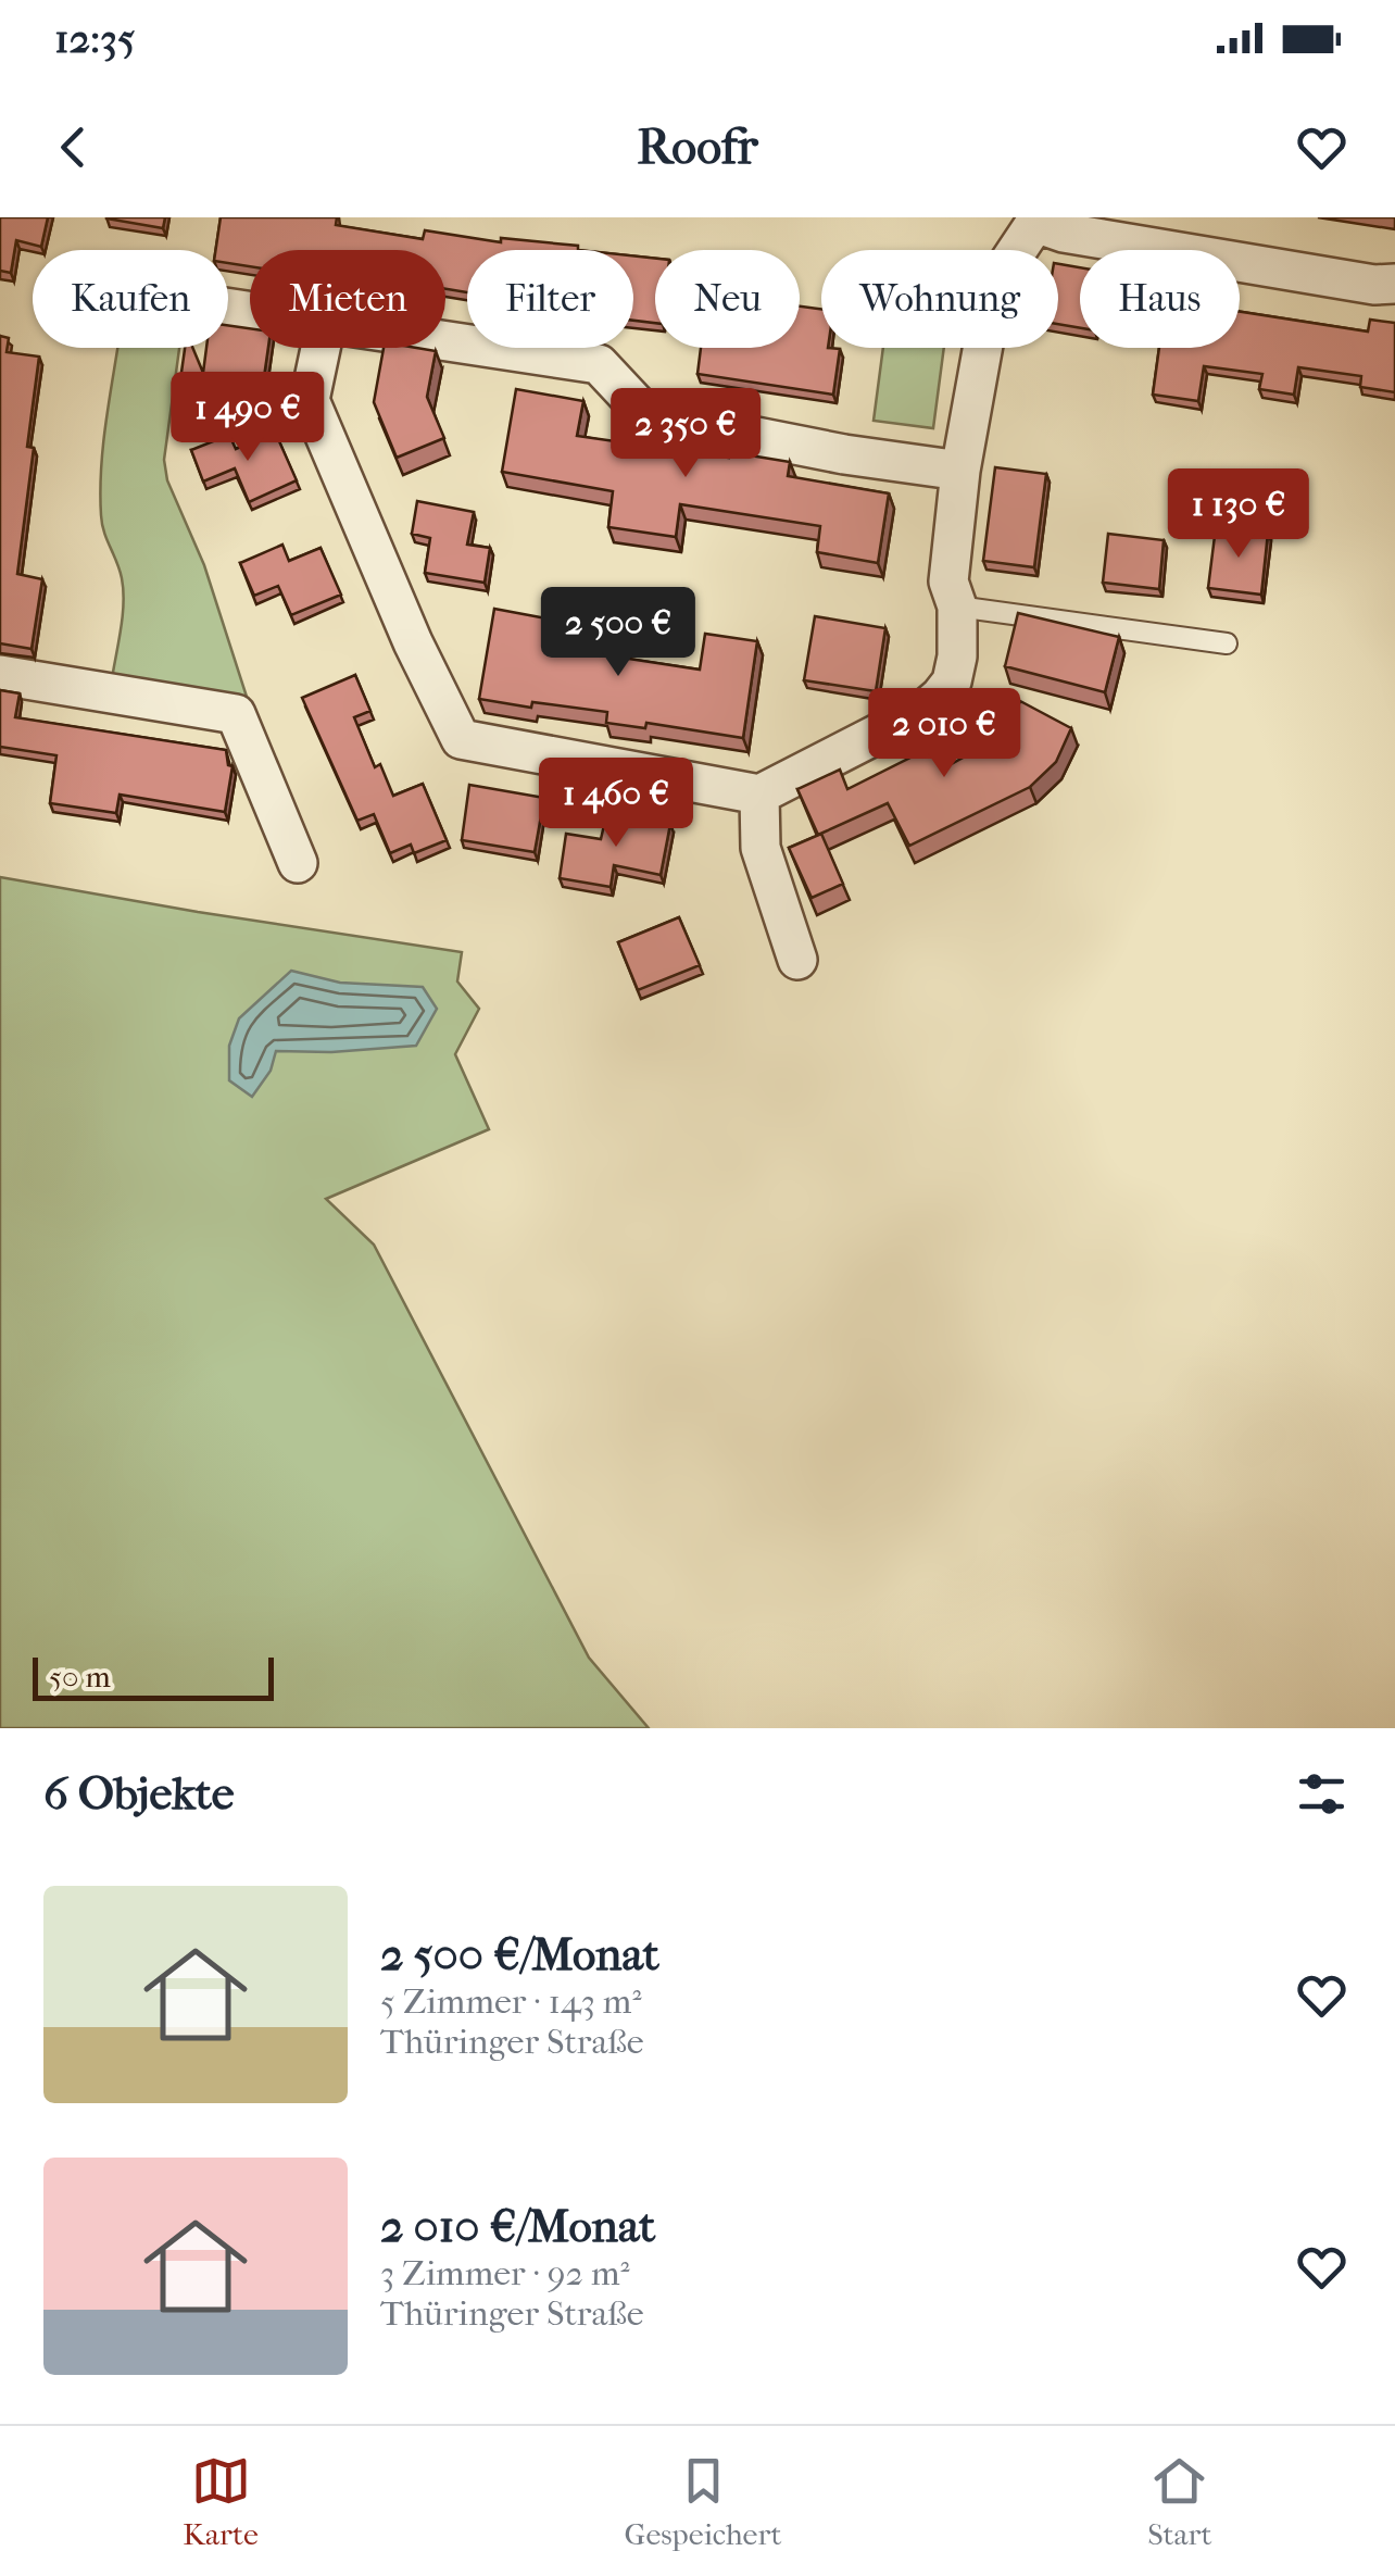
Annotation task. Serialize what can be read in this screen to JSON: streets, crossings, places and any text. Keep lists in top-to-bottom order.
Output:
{
  "scale_bar": "50 m",
  "page": {
    "status": "12:35",
    "header": "Roofr",
    "chip": [
      "Kaufen",
      "Mieten",
      "Filter",
      "Neu",
      "Wohnung",
      "Haus"
    ],
    "price": [
      "1 490 €",
      "2 350 €",
      "1 130 €",
      "2 500 €",
      "2 010 €",
      "1 460 €"
    ],
    "scale": "50 m",
    "heading": "6 Objekte",
    "list": [
      {
        "name": "2 500 €/Monat",
        "note": "5 Zimmer · 143 m² · Thüringer Straße"
      },
      {
        "name": "2 010 €/Monat",
        "note": "3 Zimmer · 92 m² · Thüringer Straße"
      }
    ],
    "tabs": ["Karte", "Gespeichert", "Start"]
  }
}
